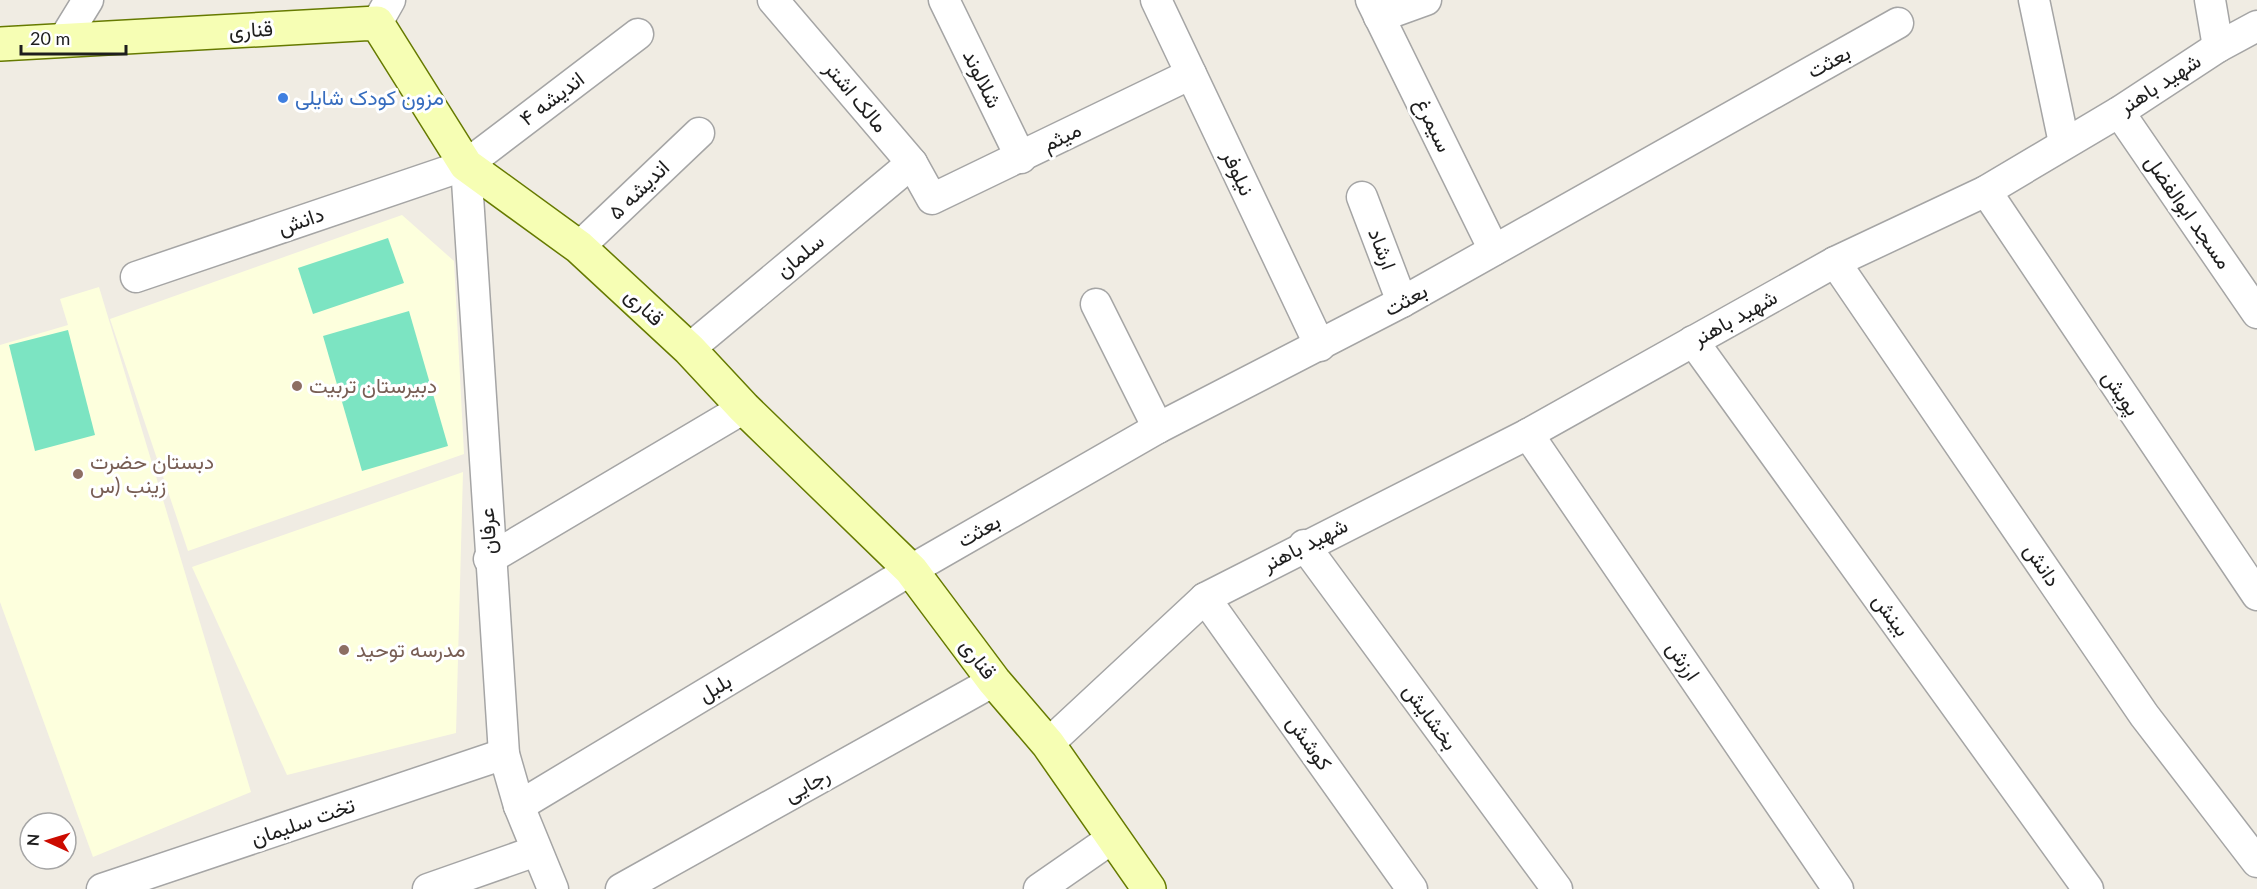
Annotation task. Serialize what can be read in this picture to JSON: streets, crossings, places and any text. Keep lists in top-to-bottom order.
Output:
{
  "streets": {
    "street": [
      "قناری",
      "بعثت",
      "شلالوند",
      "شهید باهنر",
      "مالک اشتر",
      "اندیشه ۴",
      "سیمرغ",
      "میثم",
      "نیلوفر",
      "اندیشه ۵",
      "مسجد ابوالفضل",
      "دانش",
      "ارشاد",
      "سلمان",
      "پویش",
      "عرفان",
      "بینش",
      "ارزش",
      "بلبل",
      "بخشایش",
      "کوشش",
      "رجایی",
      "تخت سلیمان"
    ]
  },
  "crossings": [
    ["قناری", "بعثت"],
    ["قناری", "شهید باهنر"],
    ["قناری", "اندیشه ۴"],
    ["قناری", "اندیشه ۵"],
    ["قناری", "دانش"],
    ["قناری", "سلمان"],
    ["قناری", "عرفان"],
    ["قناری", "بلبل"],
    ["قناری", "رجایی"],
    ["بعثت", "سیمرغ"],
    ["بعثت", "نیلوفر"],
    ["بعثت", "ارشاد"],
    ["بعثت", "بلبل"],
    ["شلالوند", "میثم"],
    ["شهید باهنر", "مسجد ابوالفضل"],
    ["شهید باهنر", "دانش"],
    ["شهید باهنر", "پویش"],
    ["شهید باهنر", "بینش"],
    ["شهید باهنر", "ارزش"],
    ["شهید باهنر", "بخشایش"],
    ["شهید باهنر", "کوشش"],
    ["مالک اشتر", "میثم"],
    ["مالک اشتر", "سلمان"],
    ["اندیشه ۴", "دانش"],
    ["اندیشه ۴", "عرفان"],
    ["میثم", "نیلوفر"],
    ["دانش", "عرفان"],
    ["عرفان", "بلبل"],
    ["عرفان", "تخت سلیمان"]
  ],
  "places": [
    "مزون کودک شایلی",
    "دبیرستان تربیت",
    "دبستان حضرت زینب (س",
    "مدرسه توحید"
  ],
  "scale_bar": "20 m",
  "north": "left"
}
